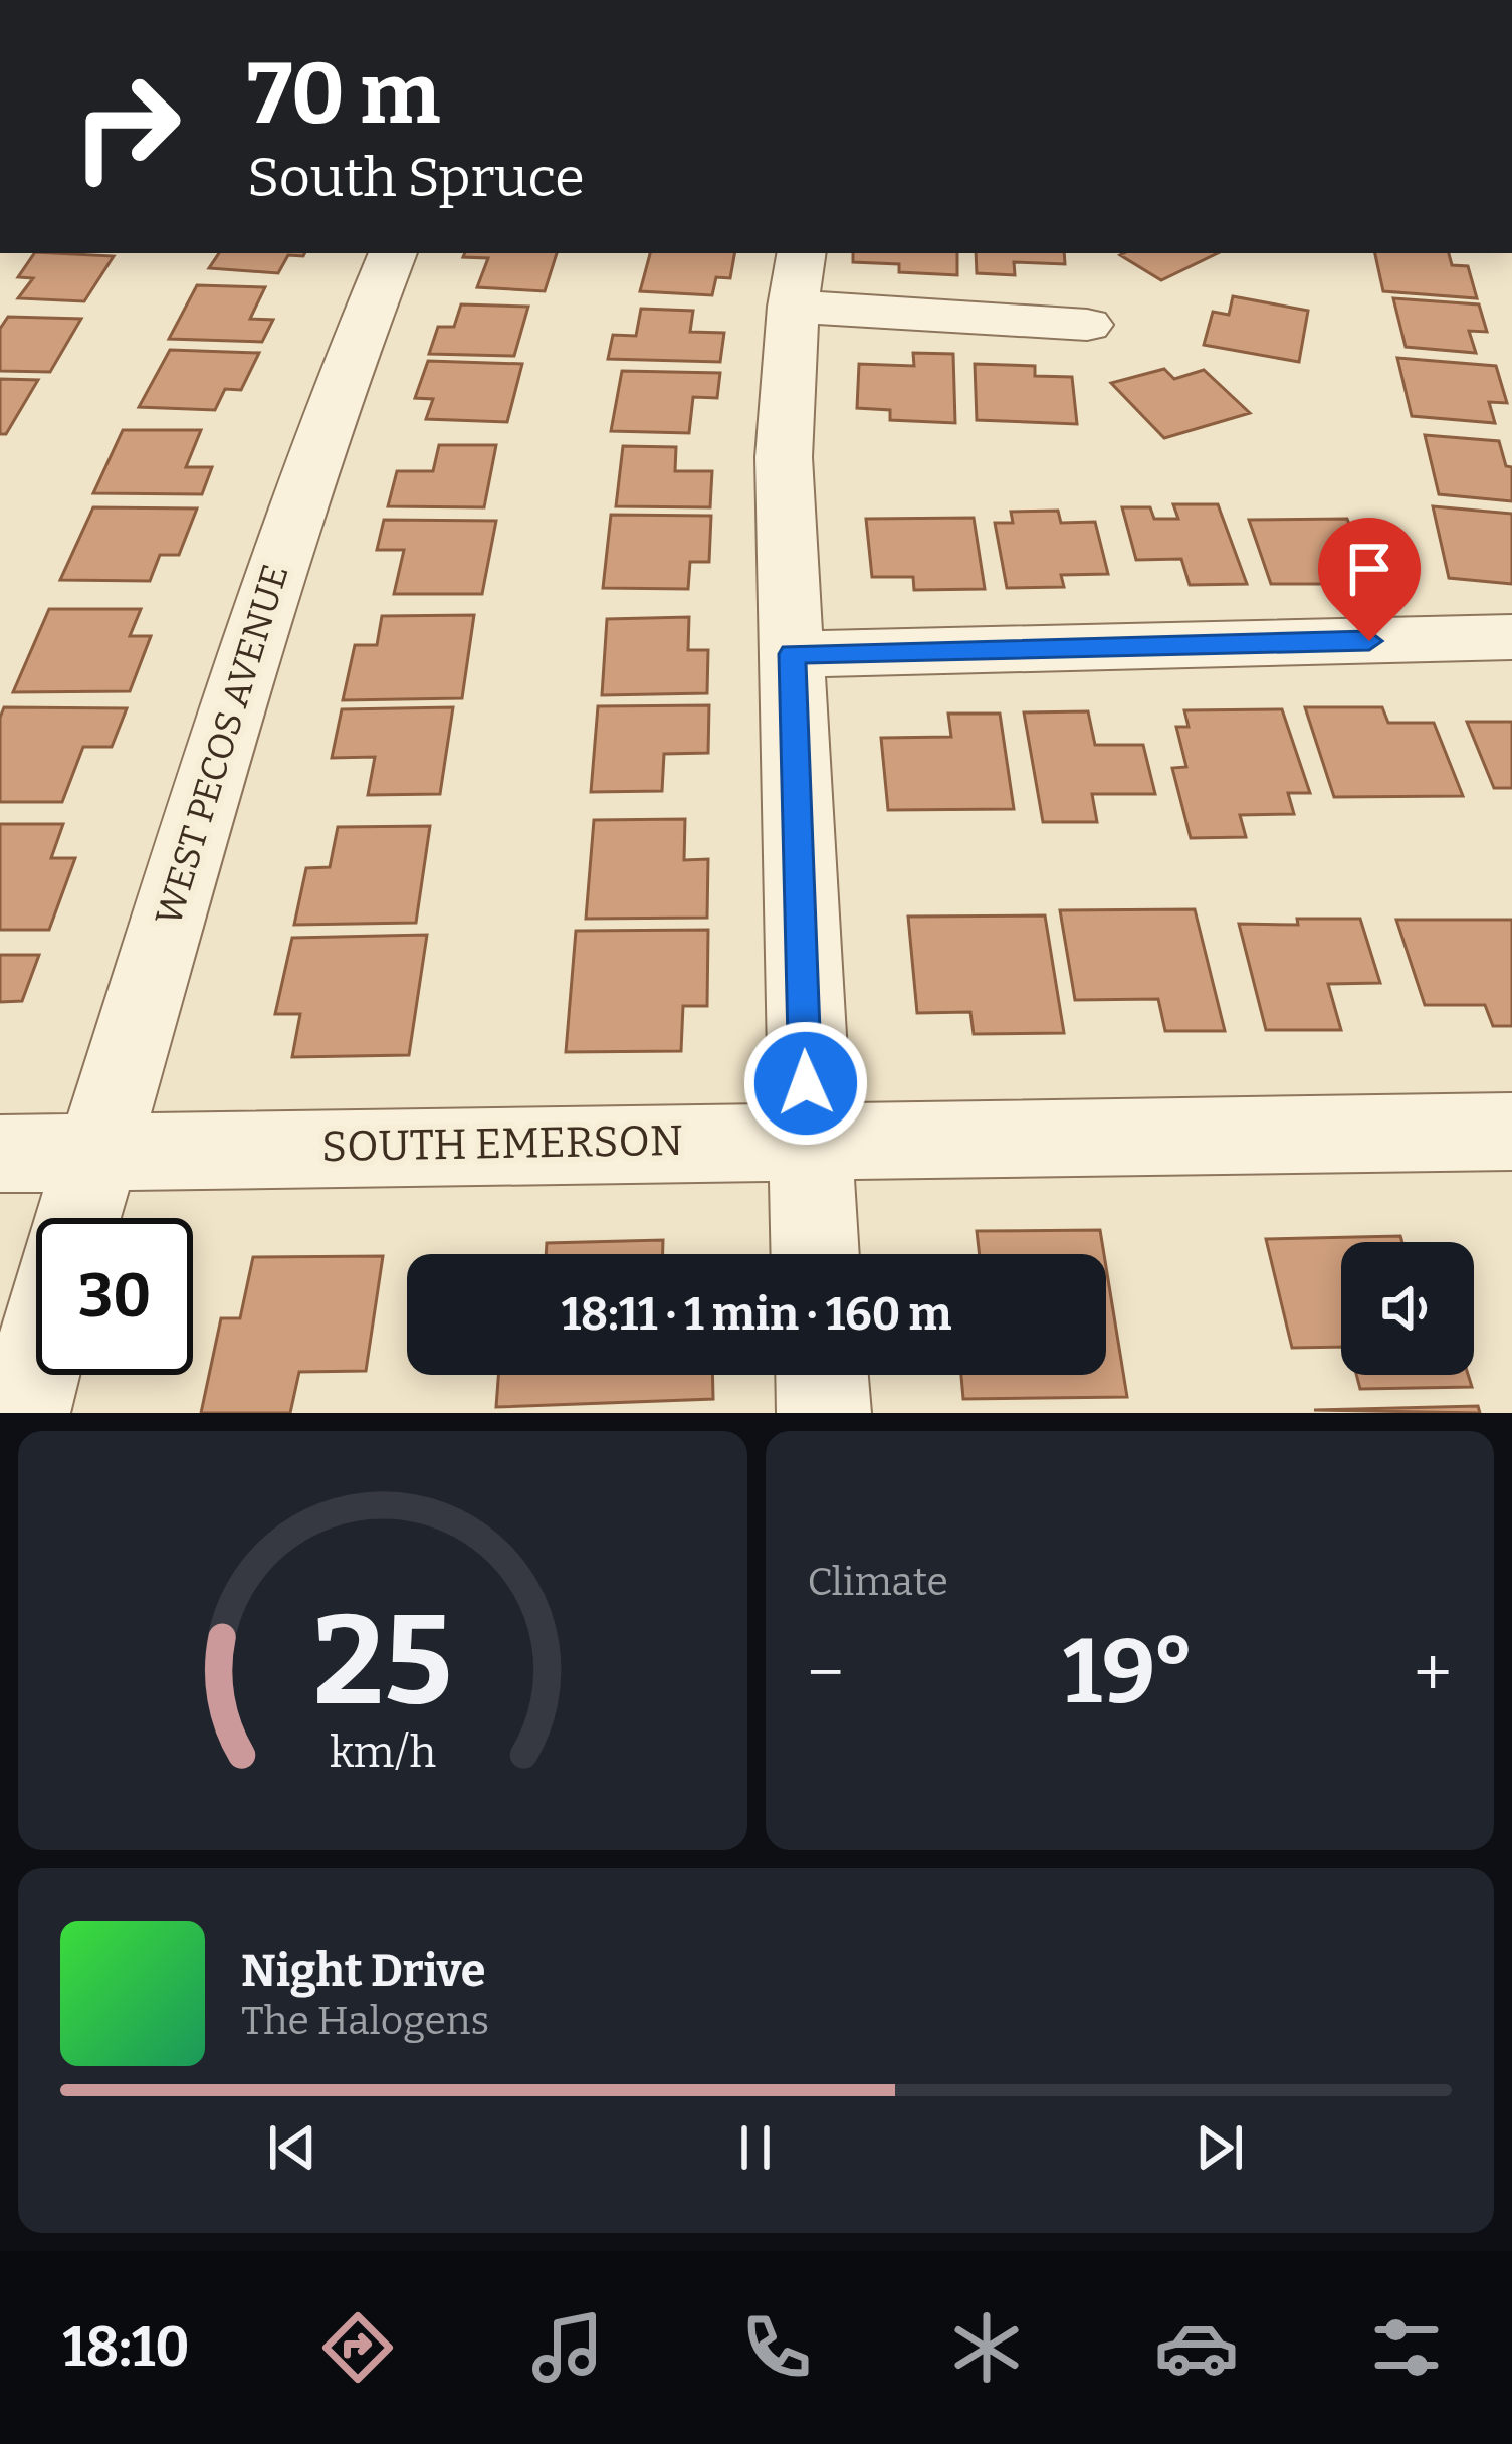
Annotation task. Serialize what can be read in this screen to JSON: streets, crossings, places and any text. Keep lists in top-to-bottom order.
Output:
{
  "streets": {
    "street": ["WEST PECOS AVENUE", "SOUTH EMERSON"]
  },
  "crossings": [
    ["WEST PECOS AVENUE", "SOUTH EMERSON"]
  ],
  "page": {
    "turn": ["70 m", "South Spruce"],
    "limit": "30",
    "trip": "18:11 · 1 min · 160 m",
    "tile": "Climate",
    "heat": ["−", "19°", "+"],
    "song": ["Night Drive", "The Halogens"],
    "tabs": "18:10",
    "gauge": ["25", "km/h"]
  }
}
